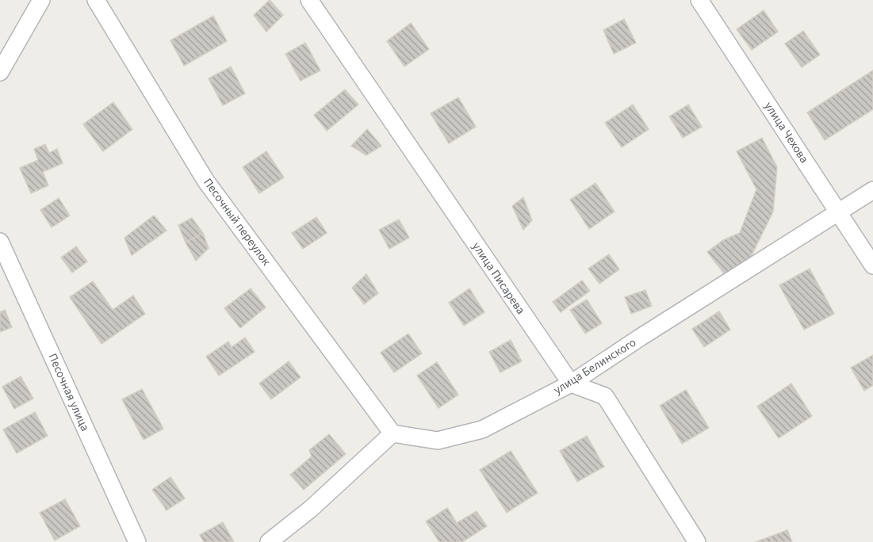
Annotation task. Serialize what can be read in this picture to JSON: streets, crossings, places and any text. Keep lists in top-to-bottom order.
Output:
{
  "streets": {
    "street": [
      "улица Чехова",
      "Песочный переулок",
      "улица Писарева",
      "улица Белинского",
      "Песочная улица"
    ]
  },
  "crossings": [
    ["улица Чехова", "улица Белинского"],
    ["Песочный переулок", "улица Белинского"],
    ["улица Писарева", "улица Белинского"]
  ]
}
